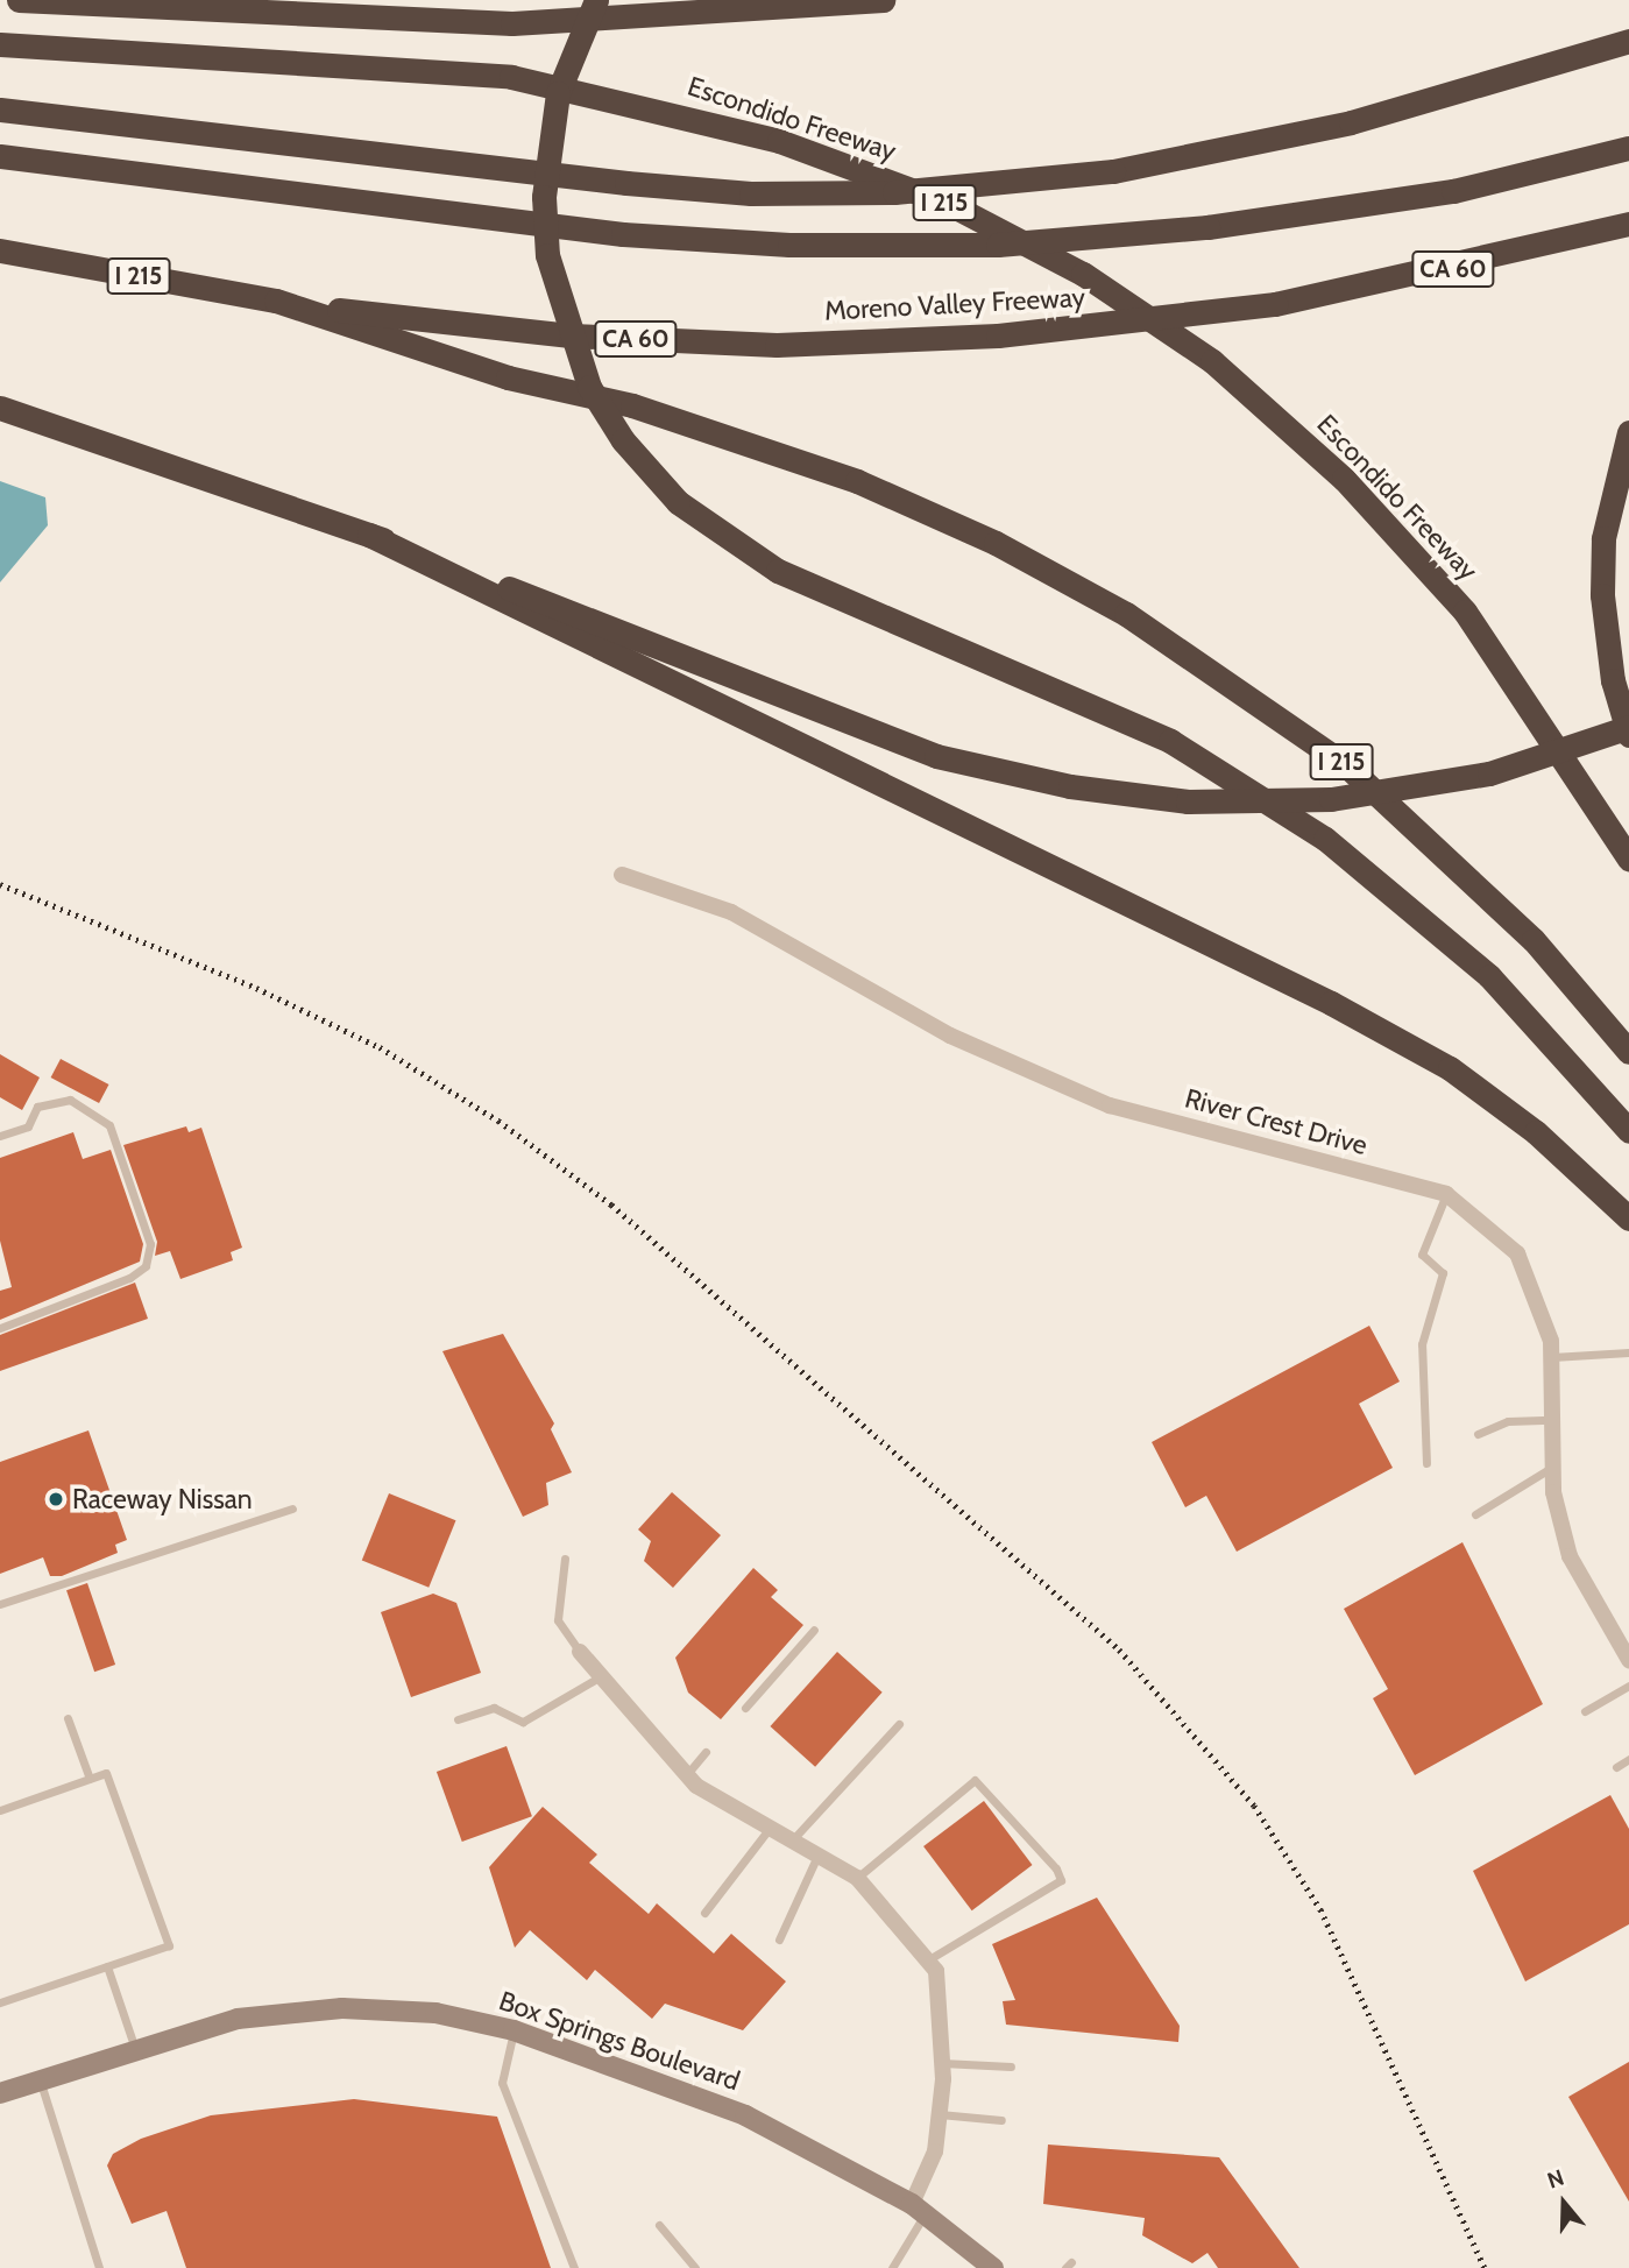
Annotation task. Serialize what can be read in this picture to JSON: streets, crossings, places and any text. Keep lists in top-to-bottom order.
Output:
{
  "streets": {
    "highway": [
      "Escondido Freeway",
      "I 215",
      "CA 60",
      "Moreno Valley Freeway"
    ],
    "street": ["River Crest Drive", "Box Springs Boulevard"]
  },
  "crossings": [
    ["I 215", "Moreno Valley Freeway"]
  ],
  "places": ["Raceway Nissan"],
  "north": "top"
}
